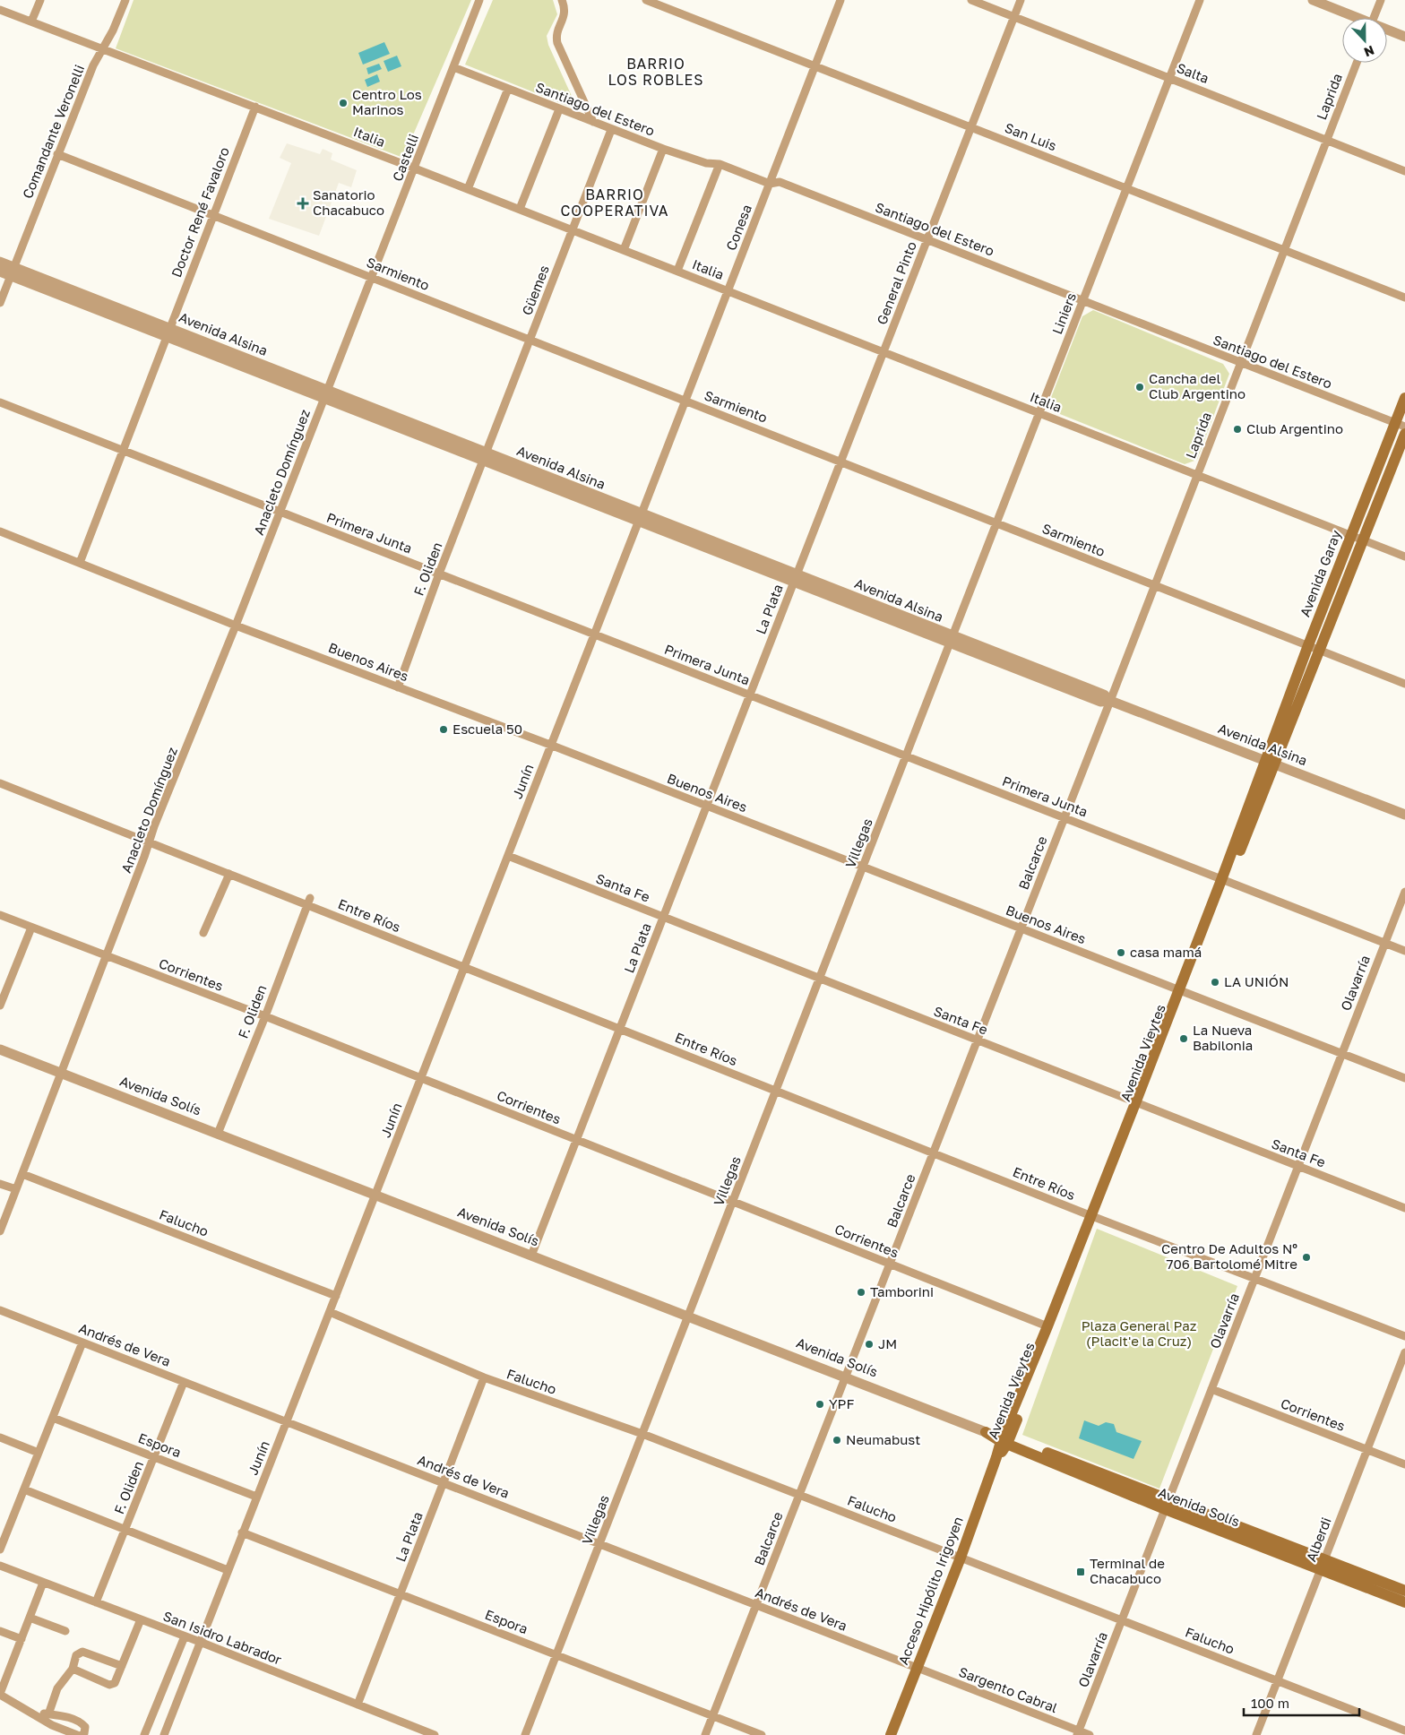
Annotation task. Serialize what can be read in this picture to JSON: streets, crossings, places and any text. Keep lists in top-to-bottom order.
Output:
{
  "streets": {
    "main road": [
      "Avenida Garay",
      "Avenida Vieytes",
      "Avenida Solís",
      "Acceso Hipólito Irigoyen"
    ],
    "street": [
      "Salta",
      "Laprida",
      "Santiago del Estero",
      "Comandante Veronelli",
      "Italia",
      "San Luis",
      "Castelli",
      "Doctor René Favaloro",
      "Conesa",
      "Sarmiento",
      "General Pinto",
      "Güemes",
      "Liniers",
      "Avenida Alsina",
      "Anacleto Domínguez",
      "Primera Junta",
      "F. Oliden",
      "La Plata",
      "Buenos Aires",
      "Junín",
      "Villegas",
      "Balcarce",
      "Santa Fe",
      "Entre Ríos",
      "Corrientes",
      "Olavarría",
      "Falucho",
      "Andrés de Vera",
      "Espora",
      "Alberdi",
      "San Isidro Labrador",
      "Sargento Cabral"
    ]
  },
  "crossings": [
    ["Salta", "Laprida"],
    ["Salta", "General Pinto"],
    ["Salta", "Liniers"],
    ["Laprida", "Santiago del Estero"],
    ["Laprida", "Italia"],
    ["Laprida", "San Luis"],
    ["Laprida", "Sarmiento"],
    ["Laprida", "Avenida Alsina"],
    ["Laprida", "Balcarce"],
    ["Santiago del Estero", "Castelli"],
    ["Santiago del Estero", "Conesa"],
    ["Santiago del Estero", "General Pinto"],
    ["Santiago del Estero", "Güemes"],
    ["Santiago del Estero", "Liniers"],
    ["Santiago del Estero", "Avenida Garay"],
    ["Comandante Veronelli", "Italia"],
    ["Comandante Veronelli", "Sarmiento"],
    ["Comandante Veronelli", "Avenida Alsina"],
    ["Italia", "Castelli"],
    ["Italia", "Doctor René Favaloro"],
    ["Italia", "Conesa"],
    ["Italia", "General Pinto"],
    ["Italia", "Güemes"],
    ["Italia", "Liniers"],
    ["Italia", "Avenida Garay"],
    ["San Luis", "Conesa"],
    ["San Luis", "General Pinto"],
    ["San Luis", "Liniers"],
    ["Castelli", "Sarmiento"],
    ["Castelli", "Avenida Alsina"],
    ["Castelli", "Anacleto Domínguez"],
    ["Doctor René Favaloro", "Sarmiento"],
    ["Doctor René Favaloro", "Avenida Alsina"],
    ["Doctor René Favaloro", "Primera Junta"],
    ["Doctor René Favaloro", "Buenos Aires"],
    ["Conesa", "Sarmiento"],
    ["Conesa", "Avenida Alsina"],
    ["Conesa", "Junín"],
    ["Sarmiento", "General Pinto"],
    ["Sarmiento", "Güemes"],
    ["Sarmiento", "Liniers"],
    ["Sarmiento", "Avenida Garay"],
    ["General Pinto", "Avenida Alsina"],
    ["General Pinto", "La Plata"],
    ["Güemes", "Avenida Alsina"],
    ["Güemes", "F. Oliden"],
    ["Liniers", "Avenida Alsina"],
    ["Liniers", "Villegas"],
    ["Avenida Alsina", "Anacleto Domínguez"],
    ["Avenida Alsina", "F. Oliden"],
    ["Avenida Alsina", "Avenida Garay"],
    ["Avenida Alsina", "La Plata"],
    ["Avenida Alsina", "Junín"],
    ["Avenida Alsina", "Villegas"],
    ["Avenida Alsina", "Balcarce"],
    ["Avenida Alsina", "Avenida Vieytes"],
    ["Anacleto Domínguez", "Primera Junta"],
    ["Anacleto Domínguez", "Buenos Aires"],
    ["Anacleto Domínguez", "Entre Ríos"],
    ["Anacleto Domínguez", "Corrientes"],
    ["Anacleto Domínguez", "Avenida Solís"],
    ["Anacleto Domínguez", "Falucho"],
    ["Primera Junta", "F. Oliden"],
    ["Primera Junta", "La Plata"],
    ["Primera Junta", "Junín"],
    ["Primera Junta", "Villegas"],
    ["Primera Junta", "Balcarce"],
    ["Primera Junta", "Olavarría"],
    ["Primera Junta", "Avenida Vieytes"],
    ["F. Oliden", "Buenos Aires"],
    ["F. Oliden", "Entre Ríos"],
    ["F. Oliden", "Corrientes"],
    ["F. Oliden", "Avenida Solís"],
    ["F. Oliden", "Andrés de Vera"],
    ["F. Oliden", "Espora"],
    ["F. Oliden", "San Isidro Labrador"],
    ["Avenida Garay", "Avenida Vieytes"],
    ["La Plata", "Buenos Aires"],
    ["La Plata", "Santa Fe"],
    ["La Plata", "Entre Ríos"],
    ["La Plata", "Corrientes"],
    ["La Plata", "Avenida Solís"],
    ["La Plata", "Falucho"],
    ["La Plata", "Andrés de Vera"],
    ["La Plata", "Espora"],
    ["La Plata", "San Isidro Labrador"],
    ["Buenos Aires", "Junín"],
    ["Buenos Aires", "Villegas"],
    ["Buenos Aires", "Balcarce"],
    ["Buenos Aires", "Olavarría"],
    ["Buenos Aires", "Avenida Vieytes"],
    ["Junín", "Santa Fe"],
    ["Junín", "Entre Ríos"],
    ["Junín", "Corrientes"],
    ["Junín", "Avenida Solís"],
    ["Junín", "Falucho"],
    ["Junín", "Andrés de Vera"],
    ["Junín", "Espora"],
    ["Junín", "San Isidro Labrador"],
    ["Villegas", "Santa Fe"],
    ["Villegas", "Entre Ríos"],
    ["Villegas", "Corrientes"],
    ["Villegas", "Avenida Solís"],
    ["Villegas", "Falucho"],
    ["Villegas", "Andrés de Vera"],
    ["Villegas", "Espora"],
    ["Balcarce", "Santa Fe"],
    ["Balcarce", "Entre Ríos"],
    ["Balcarce", "Corrientes"],
    ["Balcarce", "Avenida Solís"],
    ["Balcarce", "Falucho"],
    ["Balcarce", "Andrés de Vera"],
    ["Balcarce", "Espora"],
    ["Santa Fe", "Olavarría"],
    ["Santa Fe", "Avenida Vieytes"],
    ["Entre Ríos", "Olavarría"],
    ["Entre Ríos", "Avenida Vieytes"],
    ["Corrientes", "Olavarría"],
    ["Corrientes", "Avenida Vieytes"],
    ["Corrientes", "Alberdi"],
    ["Olavarría", "Avenida Solís"],
    ["Olavarría", "Falucho"],
    ["Olavarría", "Sargento Cabral"],
    ["Avenida Vieytes", "Avenida Solís"],
    ["Avenida Vieytes", "Acceso Hipólito Irigoyen"],
    ["Avenida Solís", "Alberdi"],
    ["Falucho", "Alberdi"],
    ["Falucho", "Acceso Hipólito Irigoyen"],
    ["Andrés de Vera", "Acceso Hipólito Irigoyen"],
    ["Andrés de Vera", "Sargento Cabral"],
    ["Acceso Hipólito Irigoyen", "Sargento Cabral"]
  ],
  "districts": ["BARRIO LOS ROBLES", "BARRIO COOPERATIVA"],
  "parks": ["Plaza General Paz (Placit'e la Cruz)"],
  "places": {
    "other": [
      "Centro Los Marinos",
      "Cancha del Club Argentino",
      "Club Argentino",
      "Escuela 50",
      "casa mamá",
      "LA UNIÓN",
      "La Nueva Babilonia",
      "Centro De Adultos Nº 706 Bartolomé Mitre",
      "Tamborini",
      "JM",
      "YPF",
      "Neumabust"
    ],
    "health": ["Sanatorio Chacabuco"],
    "transit": ["Terminal de Chacabuco"]
  },
  "scale_bar": "100 m",
  "north": "bottom"
}
